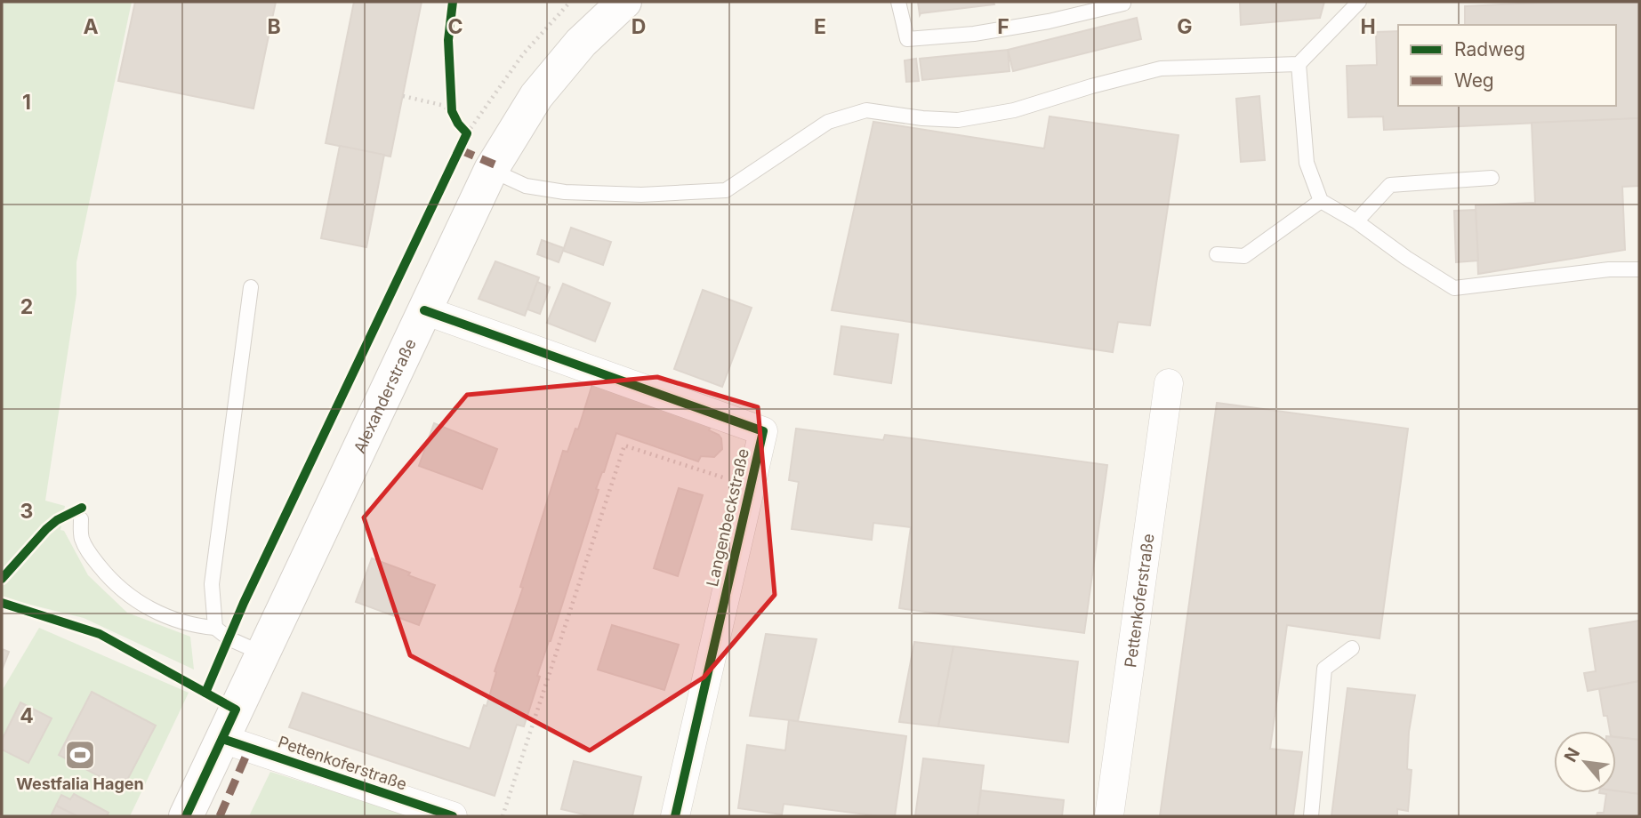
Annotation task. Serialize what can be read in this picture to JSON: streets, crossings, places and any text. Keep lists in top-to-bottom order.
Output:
{
  "streets": {
    "main road": ["Alexanderstraße"],
    "street": ["Langenbeckstraße", "Pettenkoferstraße"]
  },
  "crossings": [
    ["Alexanderstraße", "Langenbeckstraße"],
    ["Alexanderstraße", "Pettenkoferstraße"]
  ],
  "places": {
    "sports": ["Westfalia Hagen"]
  },
  "legend": ["Radweg", "Weg"],
  "north": "top left",
  "grid": {
    "columns": [
      "A",
      "B",
      "C",
      "D",
      "E",
      "F",
      "G",
      "H"
    ],
    "rows": [
      "1",
      "2",
      "3",
      "4"
    ]
  }
}
